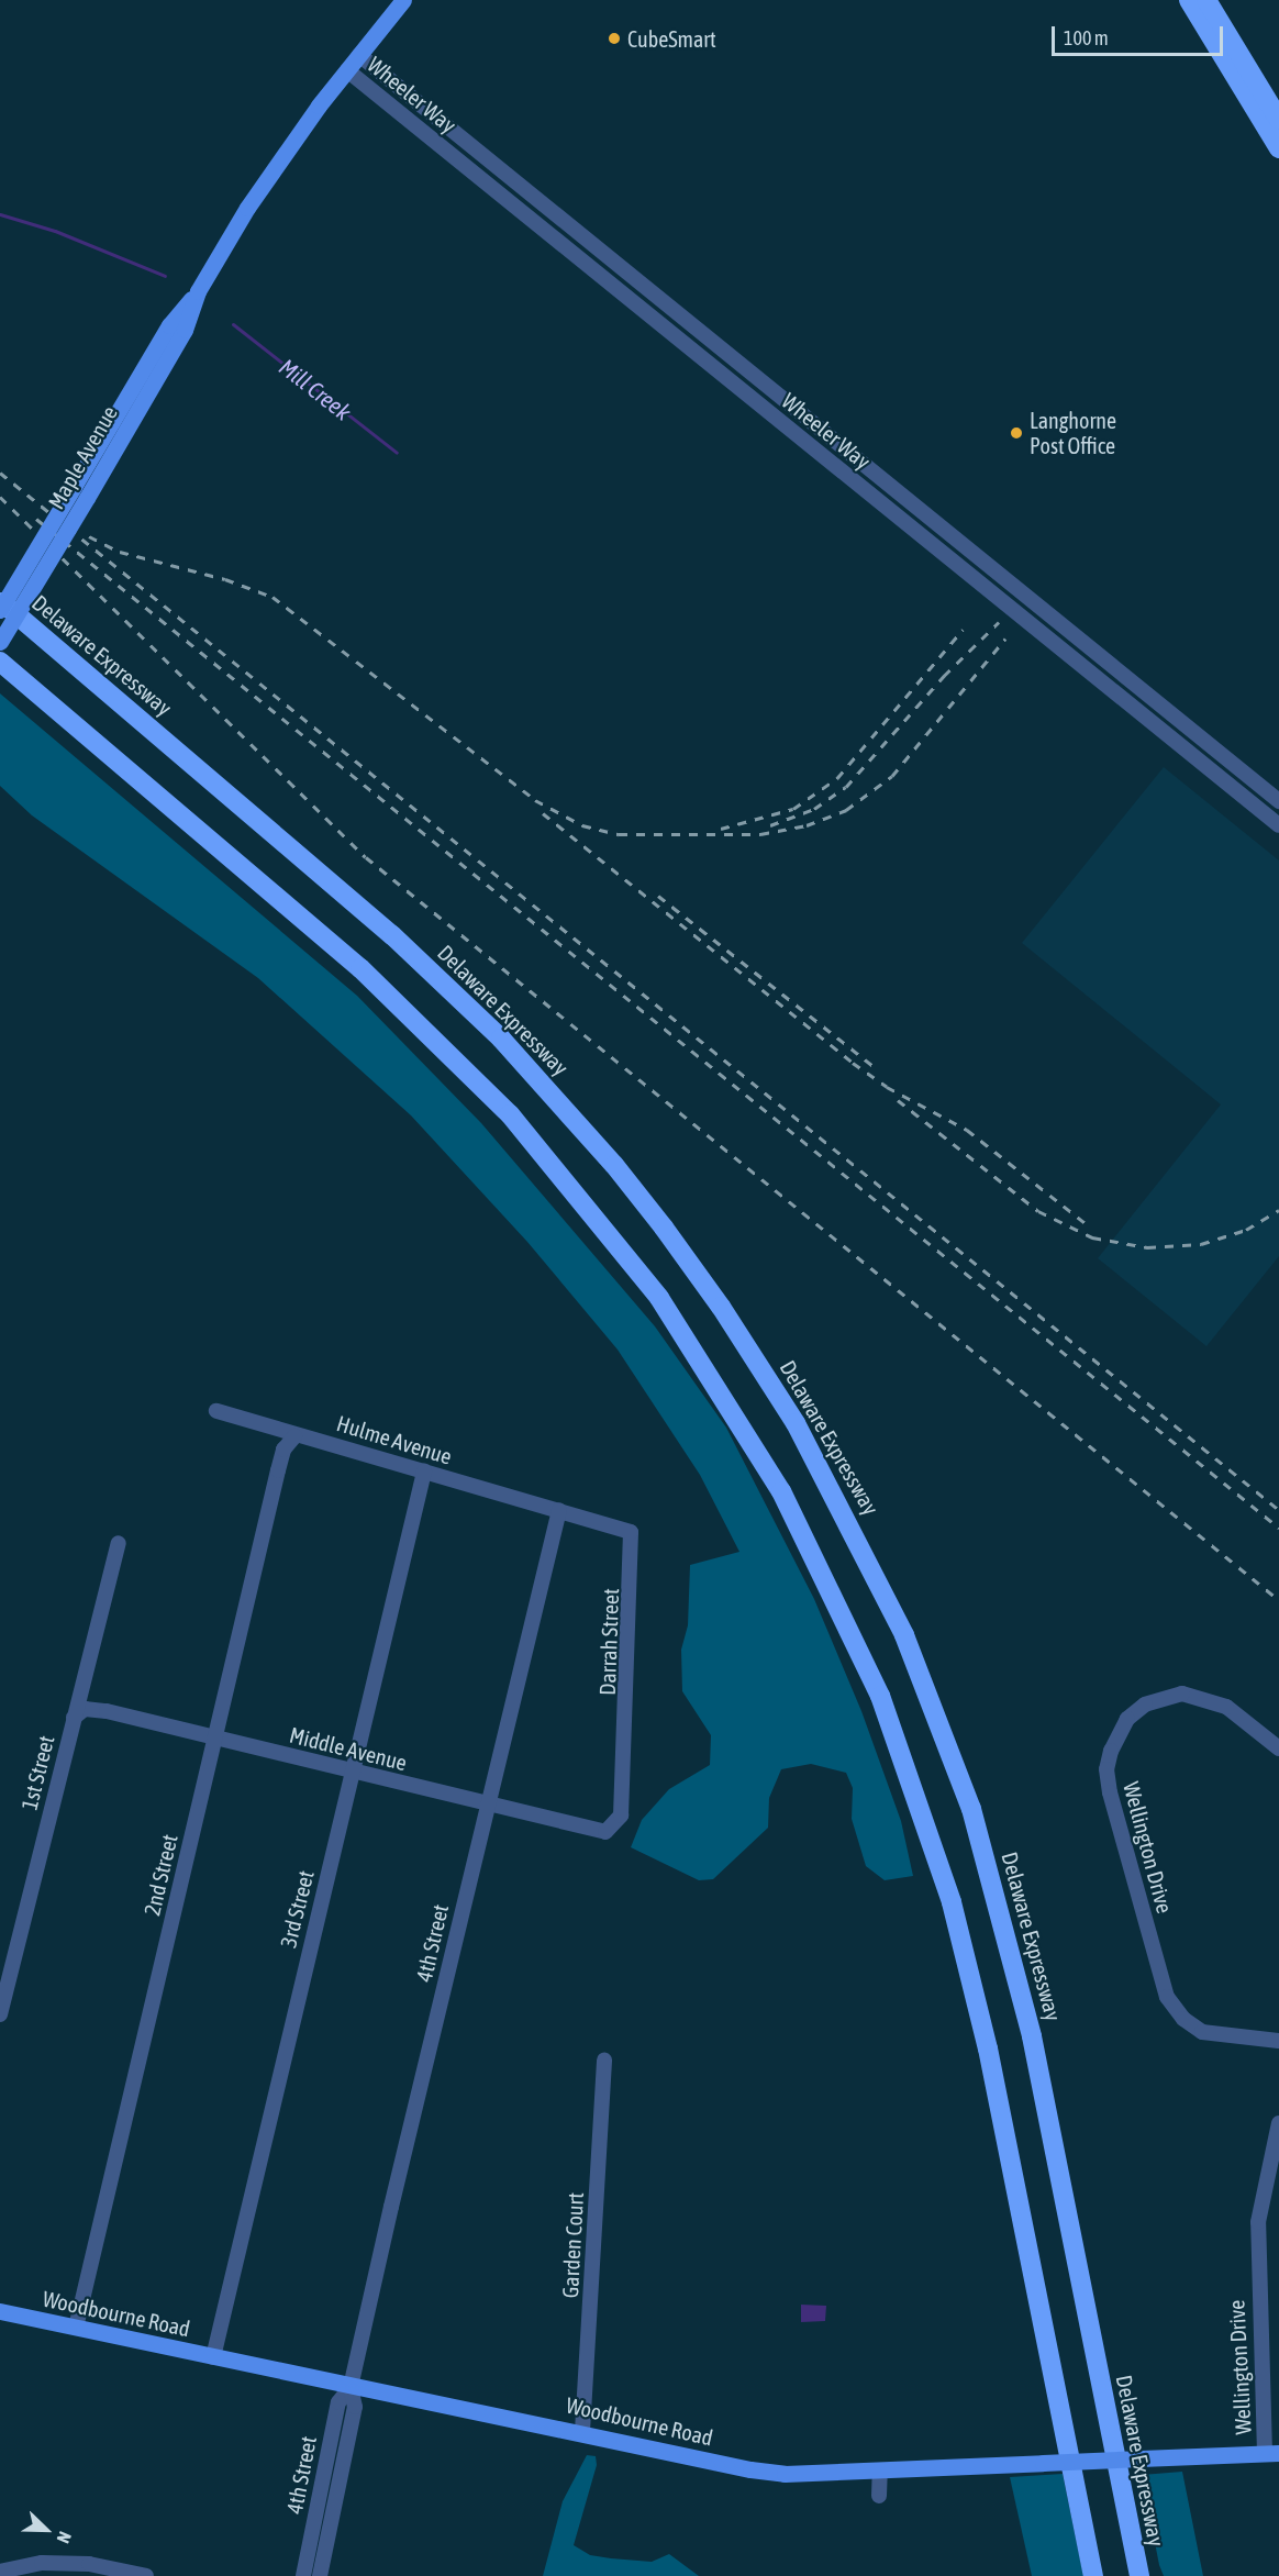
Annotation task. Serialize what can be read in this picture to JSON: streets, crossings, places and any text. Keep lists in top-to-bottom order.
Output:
{
  "streets": {
    "highway": ["Delaware Expressway"],
    "main road": ["Maple Avenue", "Woodbourne Road"],
    "street": [
      "Wheeler Way",
      "Hulme Avenue",
      "Darrah Street",
      "Middle Avenue",
      "1st Street",
      "Wellington Drive",
      "2nd Street",
      "3rd Street",
      "4th Street",
      "Garden Court"
    ]
  },
  "crossings": [
    ["Wheeler Way", "Maple Avenue"],
    ["Hulme Avenue", "Darrah Street"],
    ["Hulme Avenue", "2nd Street"],
    ["Hulme Avenue", "3rd Street"],
    ["Hulme Avenue", "4th Street"],
    ["Darrah Street", "Middle Avenue"],
    ["Darrah Street", "4th Street"],
    ["Middle Avenue", "1st Street"],
    ["Middle Avenue", "2nd Street"],
    ["Middle Avenue", "3rd Street"],
    ["Middle Avenue", "4th Street"],
    ["Wellington Drive", "Woodbourne Road"],
    ["2nd Street", "Woodbourne Road"],
    ["3rd Street", "Woodbourne Road"],
    ["4th Street", "Woodbourne Road"],
    ["Garden Court", "Woodbourne Road"]
  ],
  "water": ["Mill Creek"],
  "places": ["CubeSmart", "Langhorne Post Office"],
  "scale_bar": "100 m",
  "north": "bottom right"
}
